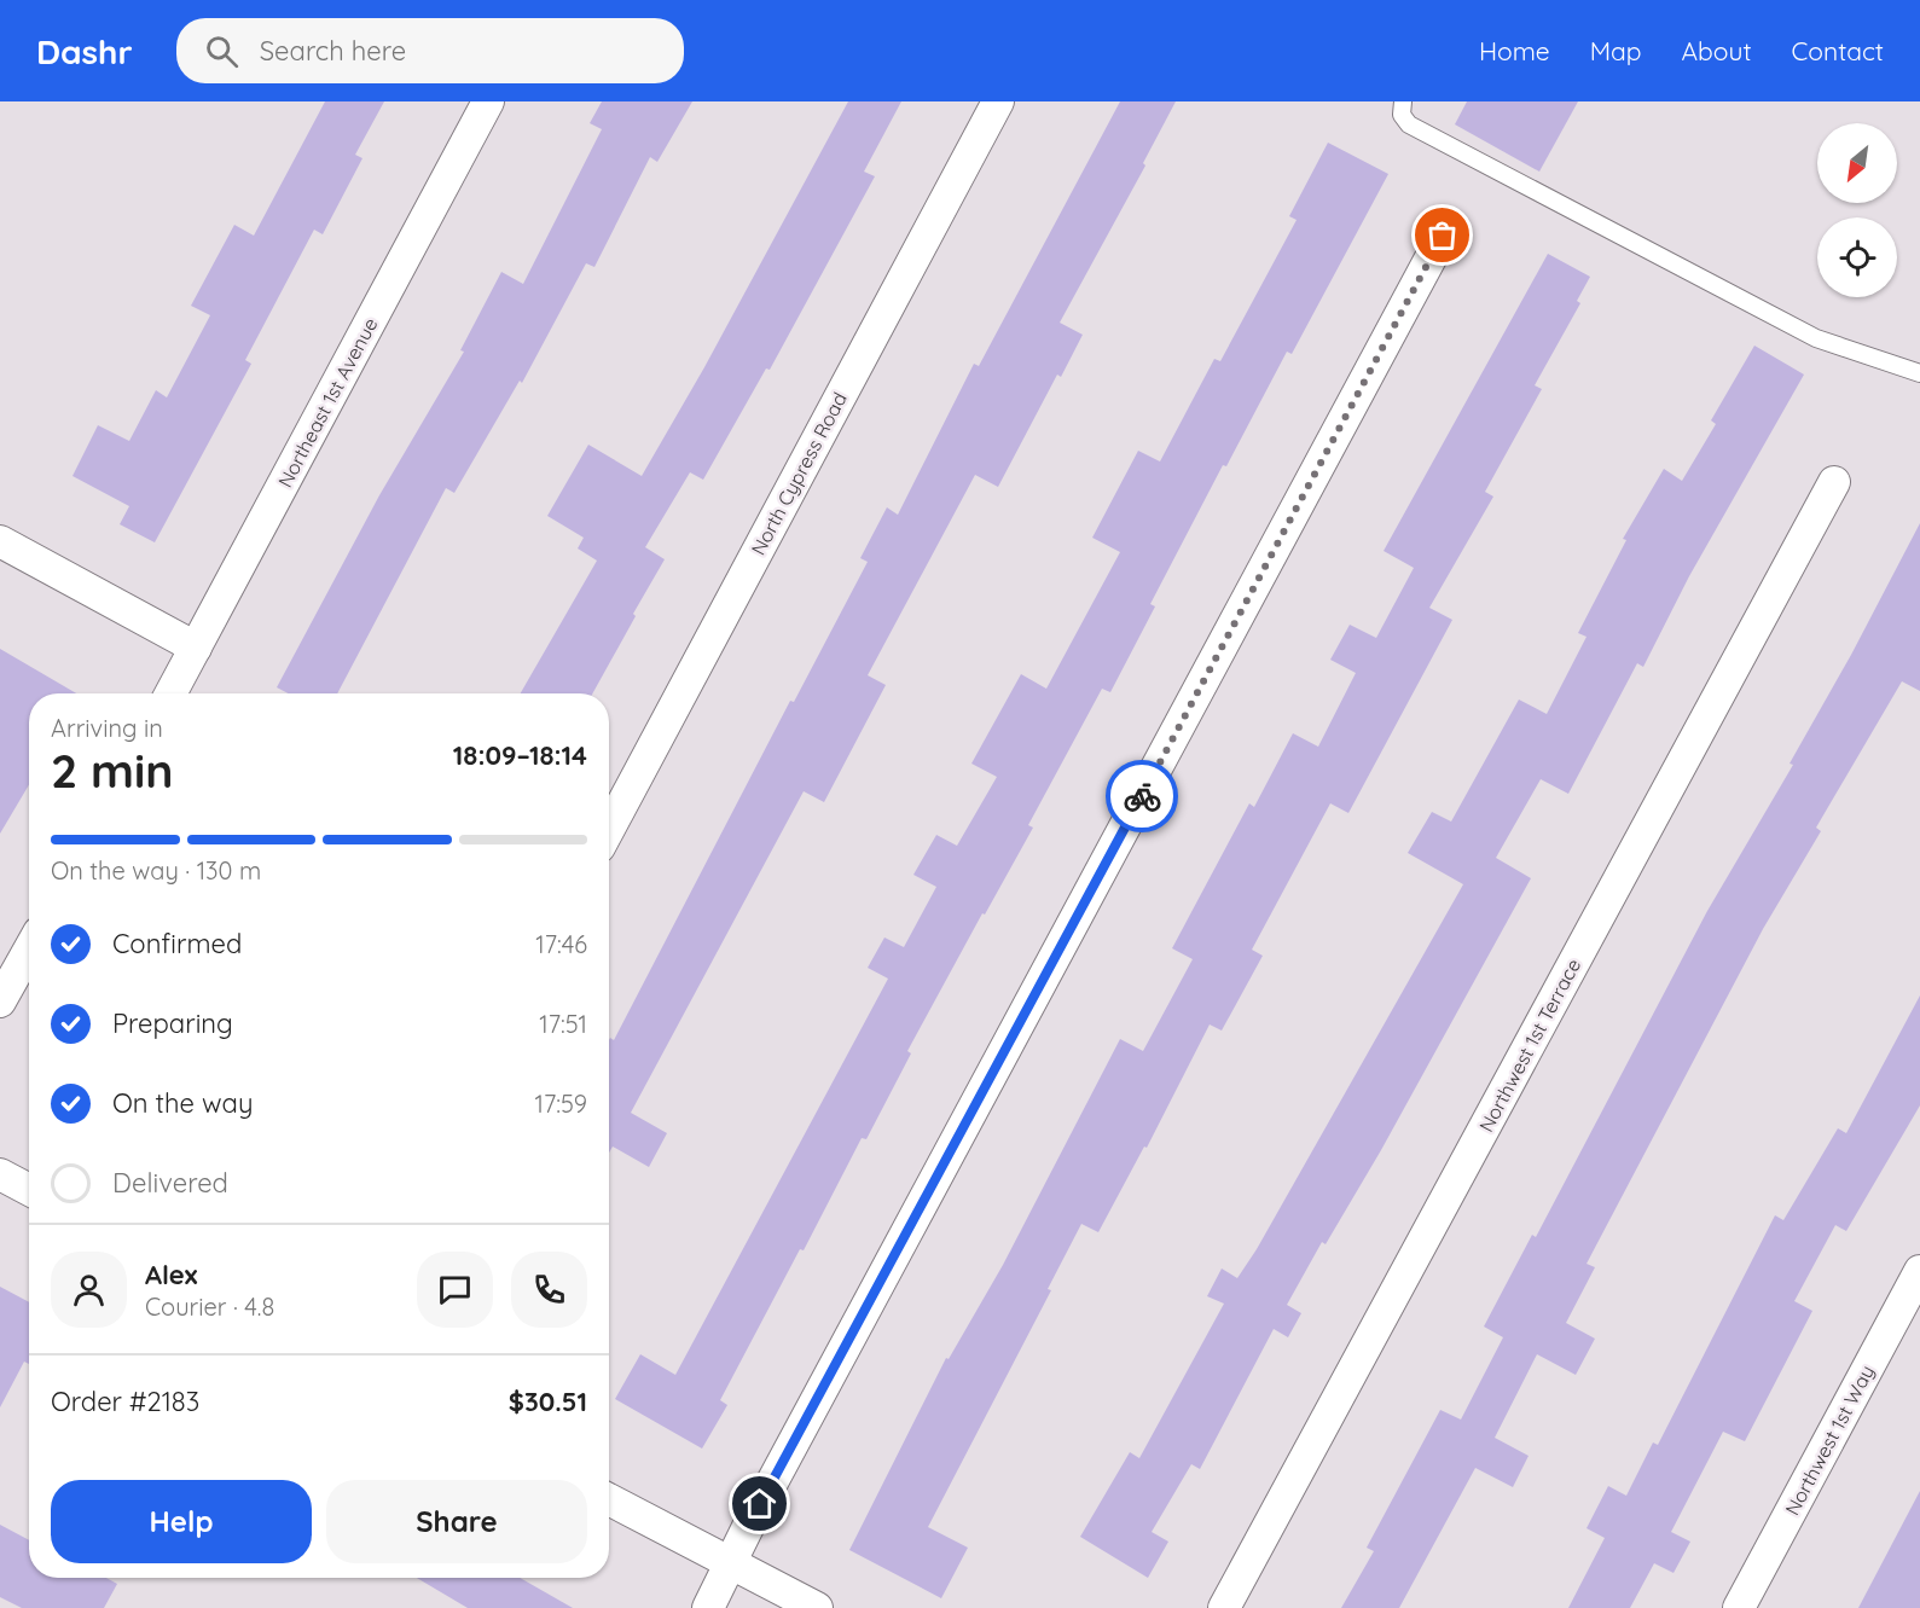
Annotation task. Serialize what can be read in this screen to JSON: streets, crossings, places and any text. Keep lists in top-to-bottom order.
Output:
{
  "streets": {
    "street": [
      "Northeast 1st Avenue",
      "North Cypress Road",
      "Northwest 1st Terrace",
      "Northwest 1st Way"
    ]
  },
  "north": "bottom left",
  "page": {
    "header": "Dashr",
    "search": "Search here",
    "nav": [
      "Home",
      "Map",
      "About",
      "Contact"
    ],
    "heading": ["2 min", "Arriving in", "18:09–18:14"],
    "panel": [
      "Alex",
      "Courier · 4.8",
      "Order #2183",
      "$30.51"
    ],
    "bar": "On the way · 130 m",
    "list": [
      ["Confirmed", "17:46"],
      ["Preparing", "17:51"],
      ["On the way", "17:59"],
      "Delivered"
    ],
    "buttons": ["Help", "Share"]
  }
}
